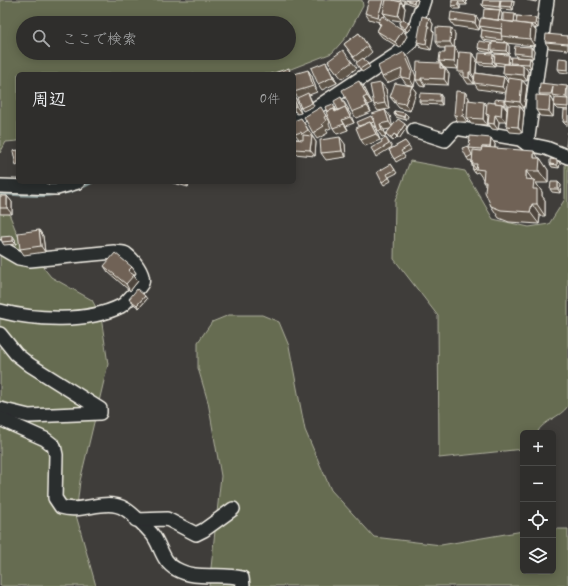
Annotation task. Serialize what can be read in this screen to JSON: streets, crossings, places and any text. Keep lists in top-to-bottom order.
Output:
{
  "page": {
    "search": "ここで検索",
    "heading": ["周辺", "0件"],
    "map_buttons": ["+", "−"]
  }
}
